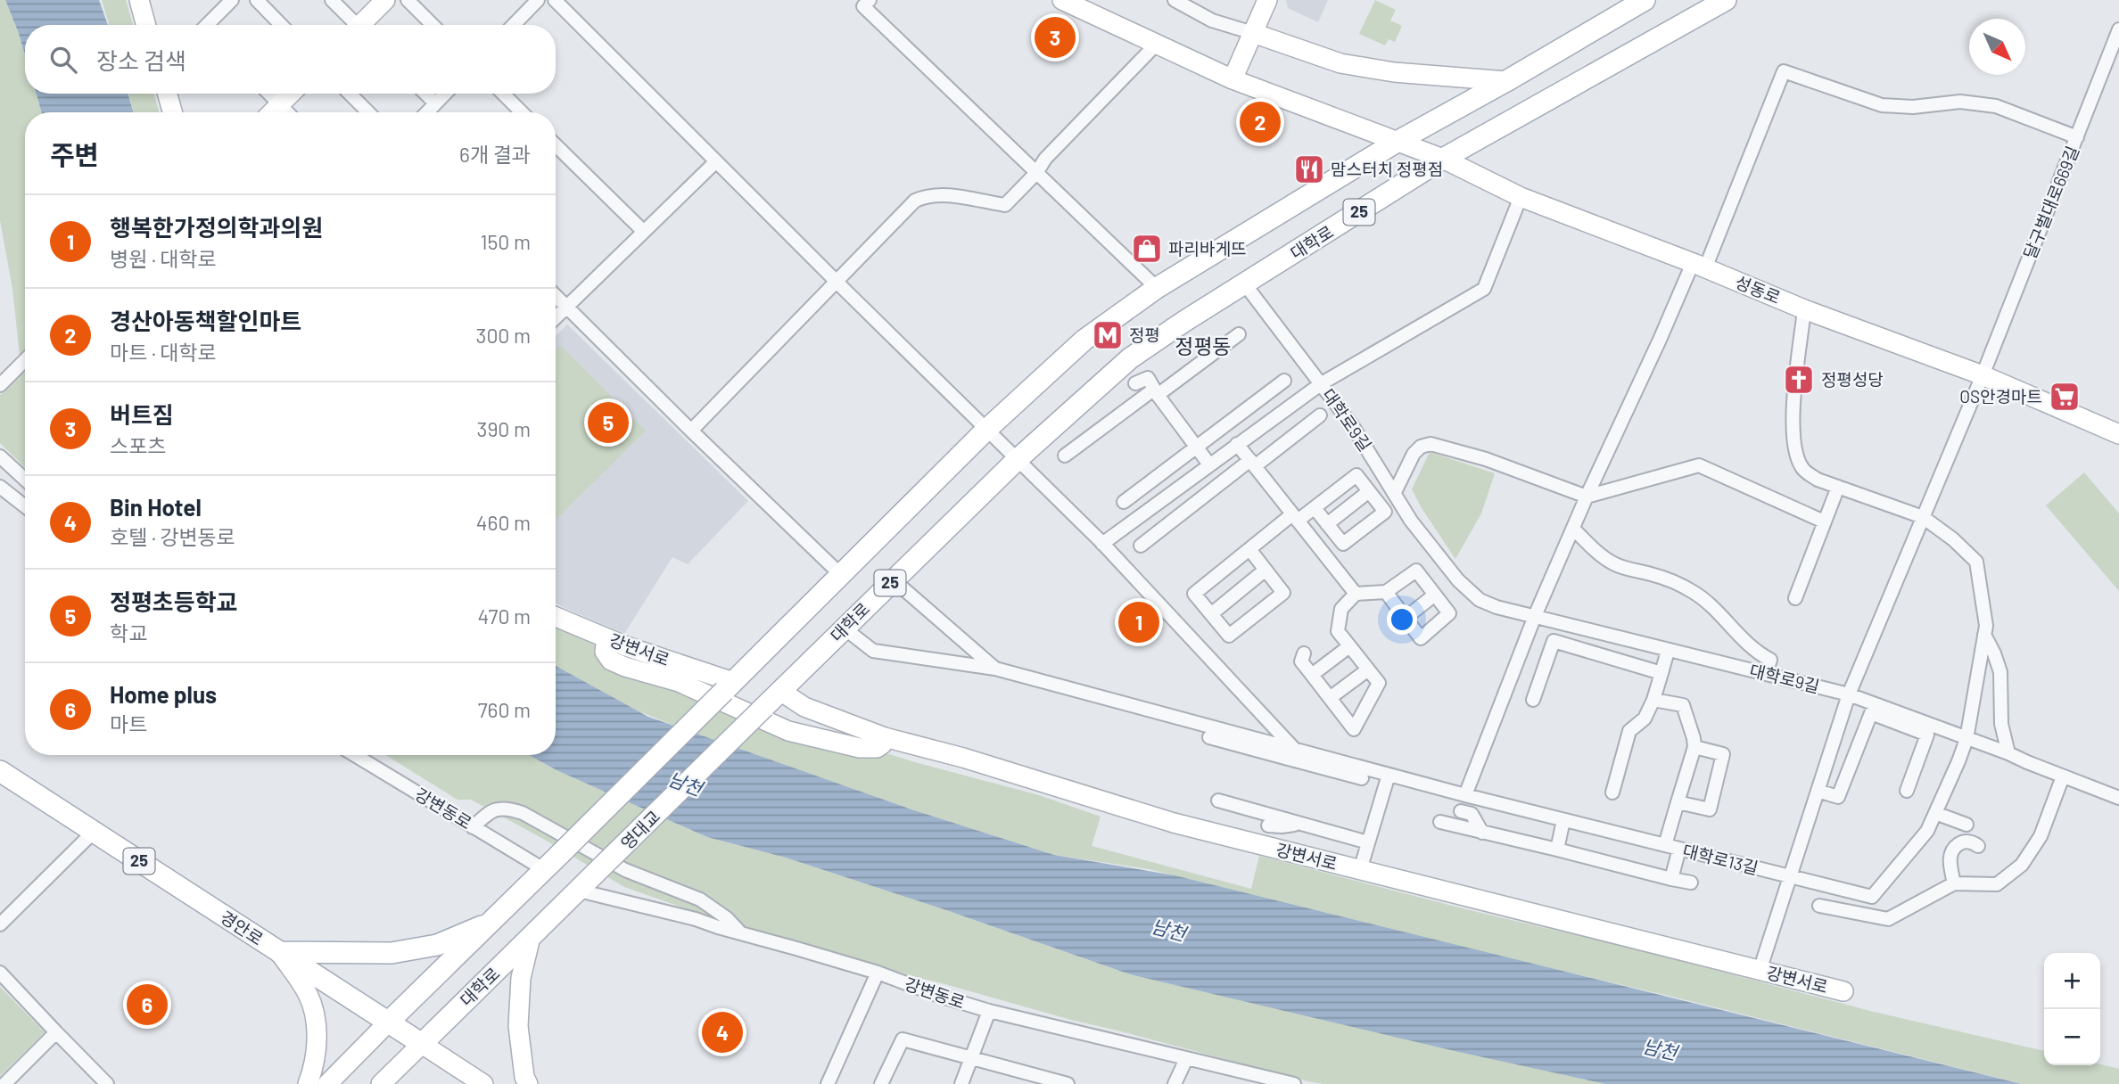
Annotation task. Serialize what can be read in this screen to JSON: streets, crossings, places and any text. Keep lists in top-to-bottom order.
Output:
{
  "streets": {
    "main road": [
      "25",
      "대학로",
      "영대교",
      "경안로"
    ],
    "street": [
      "달구벌대로669길",
      "성동로",
      "대학로9길",
      "강변서로",
      "강변동로",
      "대학로13길"
    ]
  },
  "crossings": [
    ["달구벌대로669길", "성동로"],
    ["달구벌대로669길", "대학로9길"],
    ["달구벌대로669길", "강변서로"],
    ["달구벌대로669길", "대학로13길"],
    ["25", "성동로"],
    ["대학로", "성동로"],
    ["대학로", "대학로9길"],
    ["대학로", "강변서로"],
    ["대학로", "강변동로"],
    ["대학로", "영대교"],
    ["대학로", "경안로"],
    ["대학로9길", "대학로13길"],
    ["강변동로", "영대교"]
  ],
  "districts": ["정평동"],
  "water": ["남천"],
  "places": {
    "restaurant": ["맘스터치 정평점"],
    "shop": ["파리바게뜨"],
    "metro station": ["정평"],
    "church": ["정평성당"],
    "supermarket": ["OS안경마트"]
  },
  "north": "bottom right",
  "page": {
    "pins": [
      "3",
      "2",
      "5",
      "1",
      "6",
      "4"
    ],
    "search": "장소 검색",
    "heading": ["주변", "6개 결과"],
    "list": [
      {
        "mark": "1",
        "name": "행복한가정의학과의원",
        "note": "병원 · 대학로",
        "value": "150 m"
      },
      {
        "mark": "2",
        "name": "경산아동책할인마트",
        "note": "마트 · 대학로",
        "value": "300 m"
      },
      {
        "mark": "3",
        "name": "버트짐",
        "note": "스포츠",
        "value": "390 m"
      },
      {
        "mark": "4",
        "name": "Bin Hotel",
        "note": "호텔 · 강변동로",
        "value": "460 m"
      },
      {
        "mark": "5",
        "name": "정평초등학교",
        "note": "학교",
        "value": "470 m"
      },
      {
        "mark": "6",
        "name": "Home plus",
        "note": "마트",
        "value": "760 m"
      }
    ],
    "map_buttons": ["+", "−"]
  }
}
